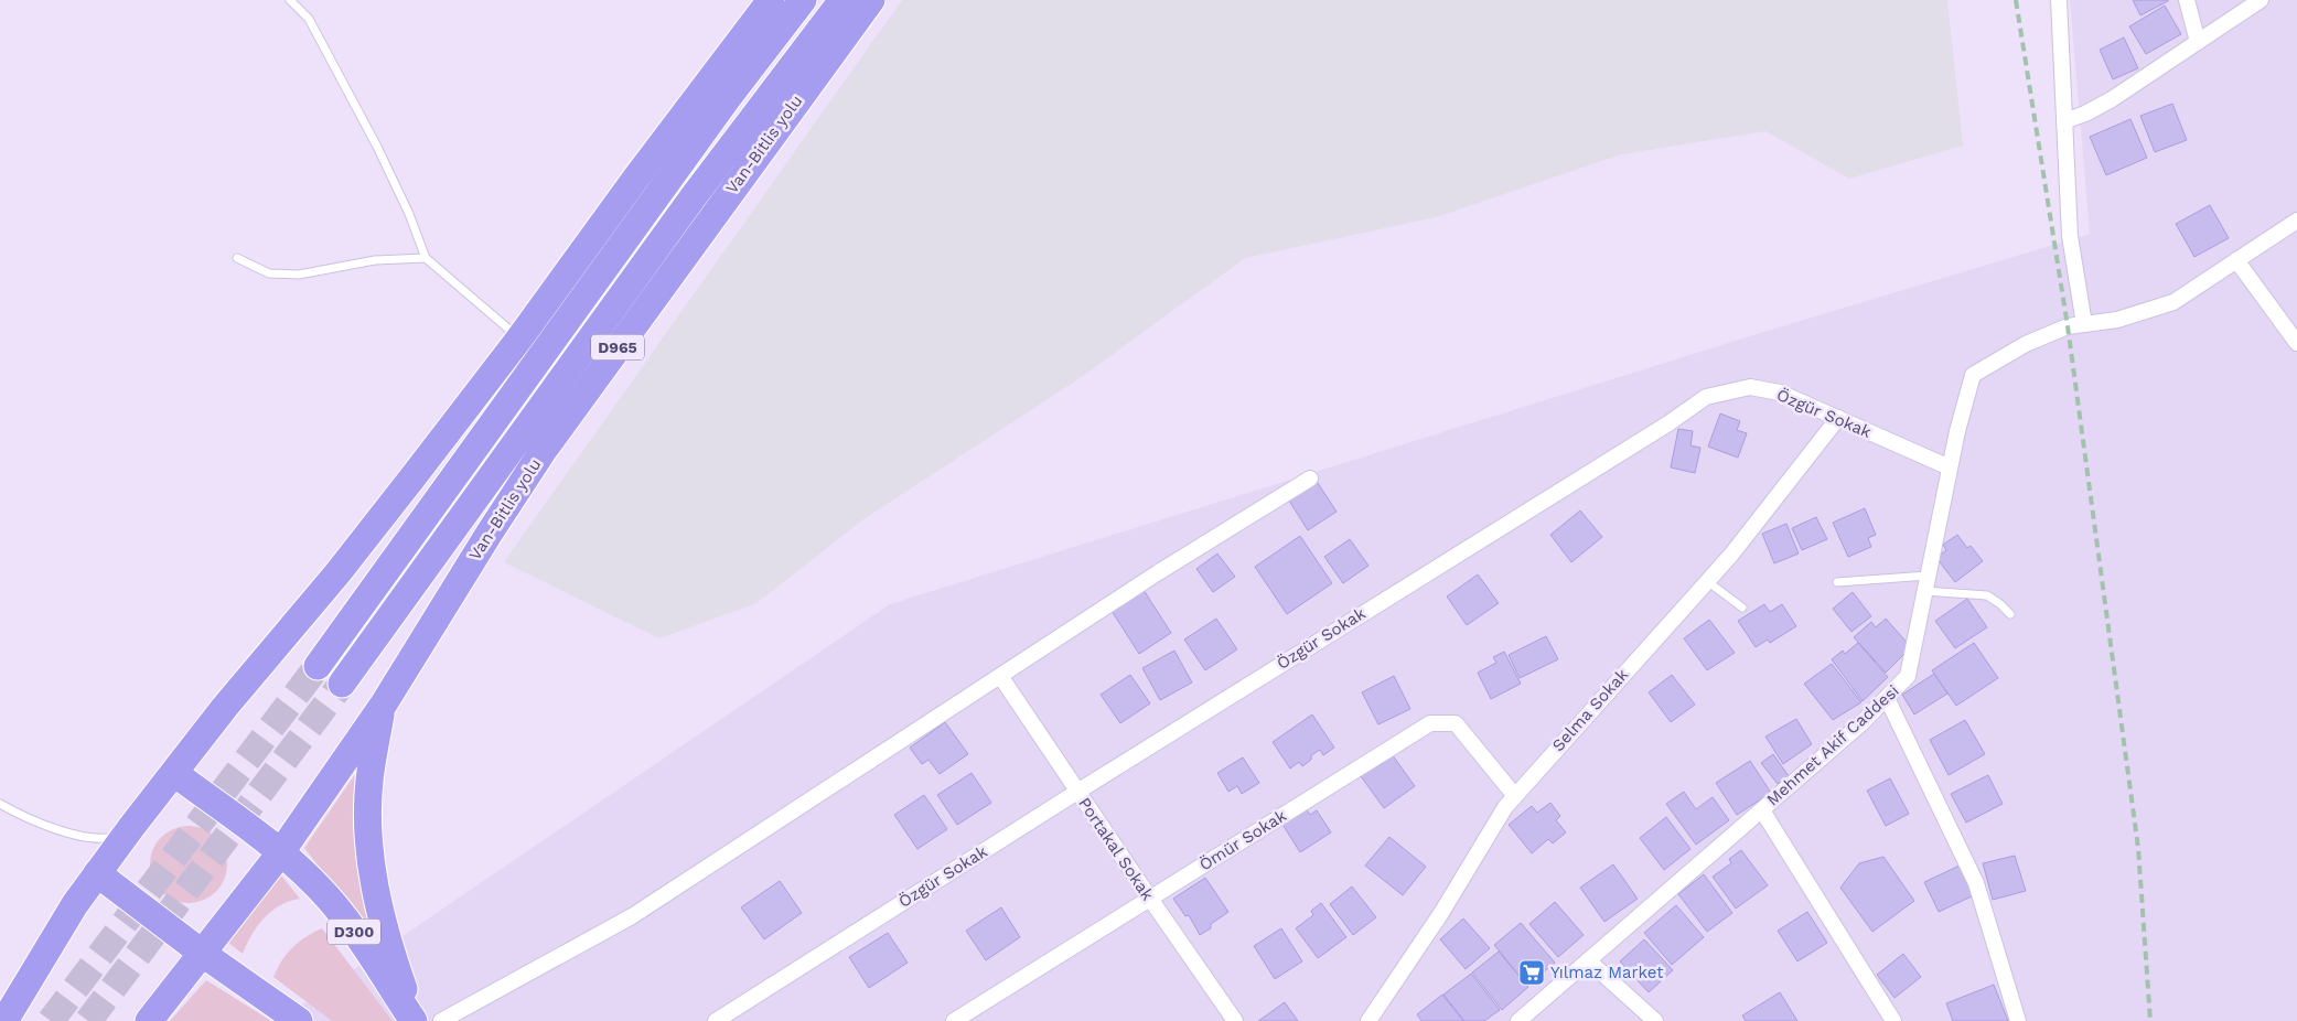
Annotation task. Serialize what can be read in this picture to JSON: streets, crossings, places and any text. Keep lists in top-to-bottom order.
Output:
{
  "streets": {
    "highway": ["Van-Bitlis yolu", "D965", "D300"],
    "street": [
      "Özgür Sokak",
      "Selma Sokak",
      "Mehmet Akif Caddesi",
      "Ömür Sokak",
      "Portakal Sokak"
    ]
  },
  "crossings": [
    ["Van-Bitlis yolu", "D300"],
    ["Özgür Sokak", "Selma Sokak"],
    ["Özgür Sokak", "Mehmet Akif Caddesi"],
    ["Özgür Sokak", "Portakal Sokak"],
    ["Selma Sokak", "Ömür Sokak"],
    ["Ömür Sokak", "Portakal Sokak"]
  ],
  "places": {
    "supermarket": ["Yılmaz Market"]
  }
}
